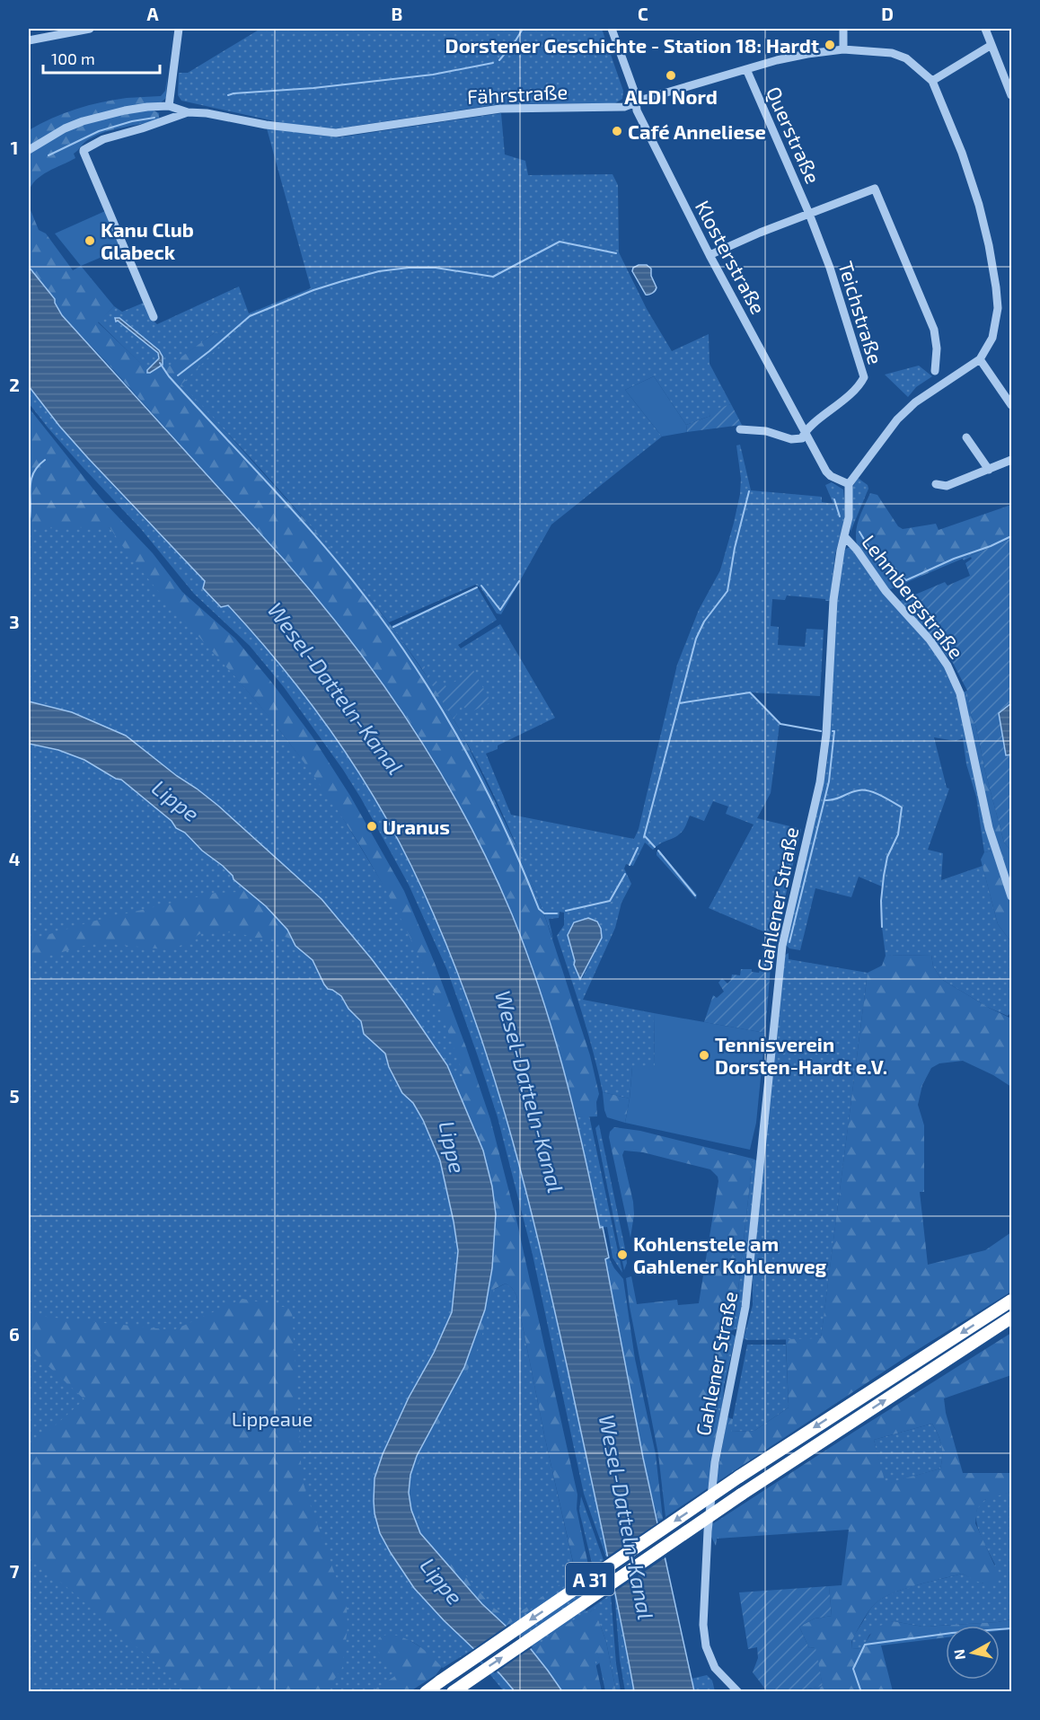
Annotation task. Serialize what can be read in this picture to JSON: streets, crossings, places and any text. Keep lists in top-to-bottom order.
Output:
{
  "streets": {
    "highway": ["A 31"],
    "street": [
      "Fährstraße",
      "Querstraße",
      "Klosterstraße",
      "Teichstraße",
      "Lehmbergstraße",
      "Gahlener Straße"
    ]
  },
  "crossings": [
    ["Fährstraße", "Querstraße"],
    ["Fährstraße", "Klosterstraße"],
    ["Querstraße", "Teichstraße"],
    ["Klosterstraße", "Teichstraße"],
    ["Klosterstraße", "Gahlener Straße"],
    ["Lehmbergstraße", "Gahlener Straße"]
  ],
  "water": ["Wesel-Datteln-Kanal", "Lippe"],
  "parks": ["Lippeaue"],
  "places": [
    "Dorstener Geschichte - Station 18: Hardt",
    "ALDI Nord",
    "Café Anneliese",
    "Kanu Club Glabeck",
    "Uranus",
    "Tennisverein Dorsten-Hardt e.V.",
    "Kohlenstele am Gahlener Kohlenweg"
  ],
  "scale_bar": "100 m",
  "north": "left",
  "grid": {
    "columns": [
      "A",
      "B",
      "C",
      "D"
    ],
    "rows": [
      "1",
      "2",
      "3",
      "4",
      "5",
      "6",
      "7"
    ]
  }
}
